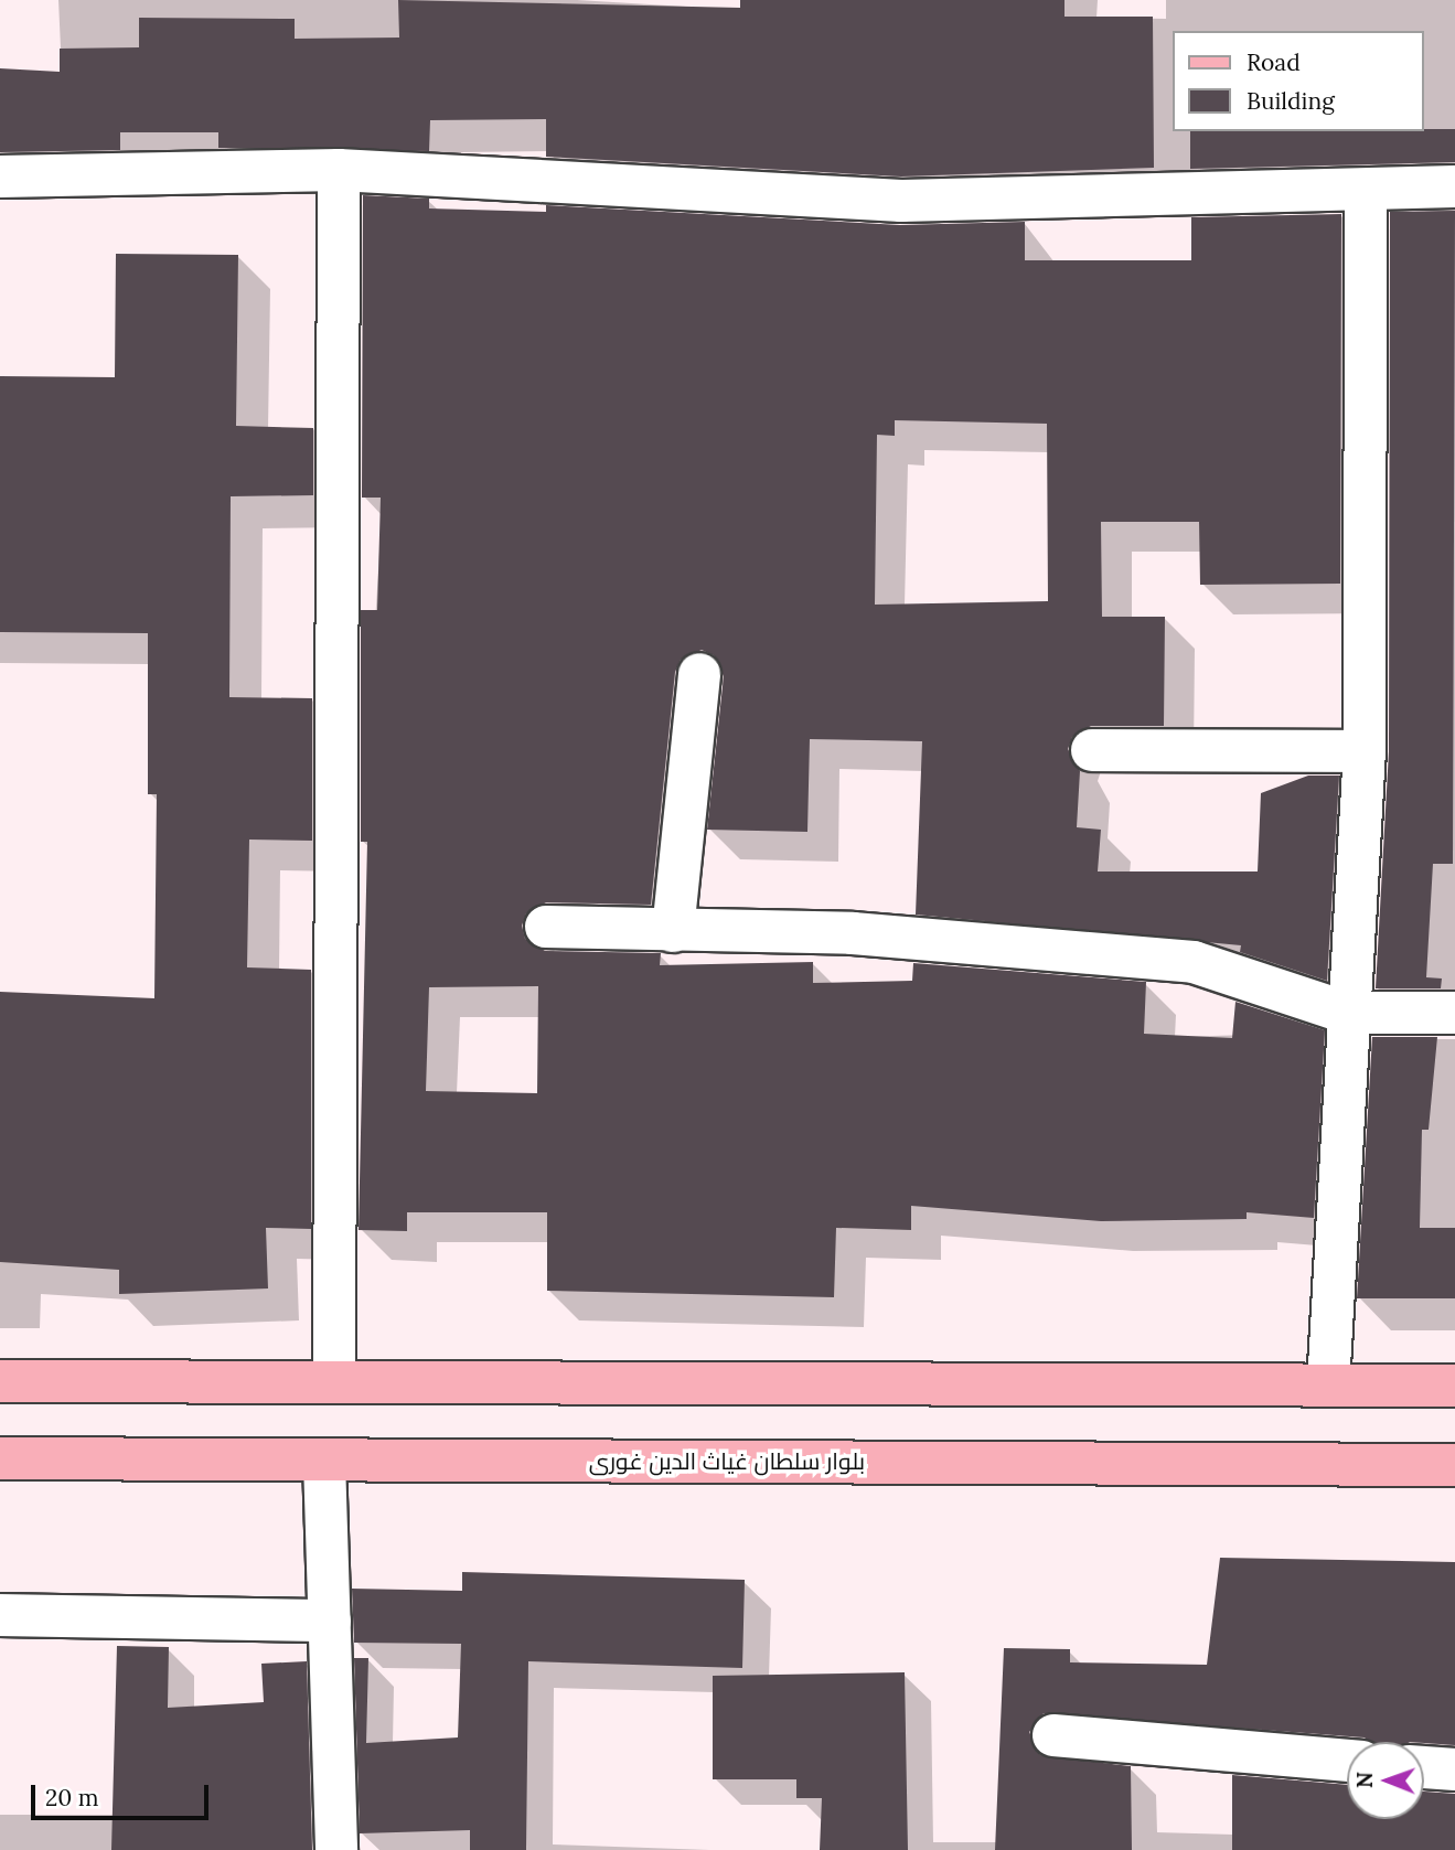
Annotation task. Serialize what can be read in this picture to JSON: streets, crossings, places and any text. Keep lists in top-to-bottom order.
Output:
{
  "streets": {
    "street": ["بلوار سلطان غیاث الدین غوری"]
  },
  "legend": ["Road", "Building"],
  "scale_bar": "20 m",
  "north": "left"
}
